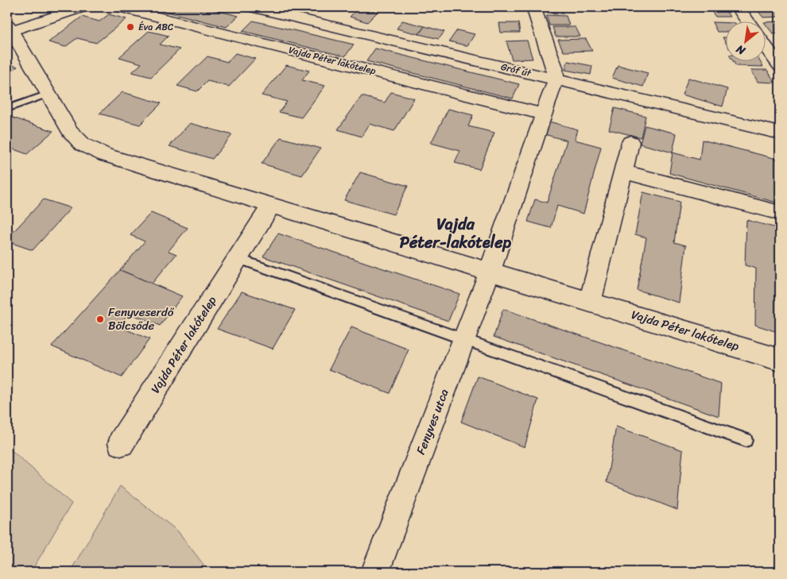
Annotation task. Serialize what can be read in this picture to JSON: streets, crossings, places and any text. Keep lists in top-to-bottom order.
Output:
{
  "streets": {
    "street": ["Vajda Péter lakótelep", "Gróf út", "Fenyves utca"]
  },
  "crossings": [
    ["Vajda Péter lakótelep", "Fenyves utca"]
  ],
  "districts": ["Vajda Péter-lakótelep"],
  "places": ["Éva ABC", "Fenyveserdő Bölcsőde"],
  "north": "bottom left"
}
